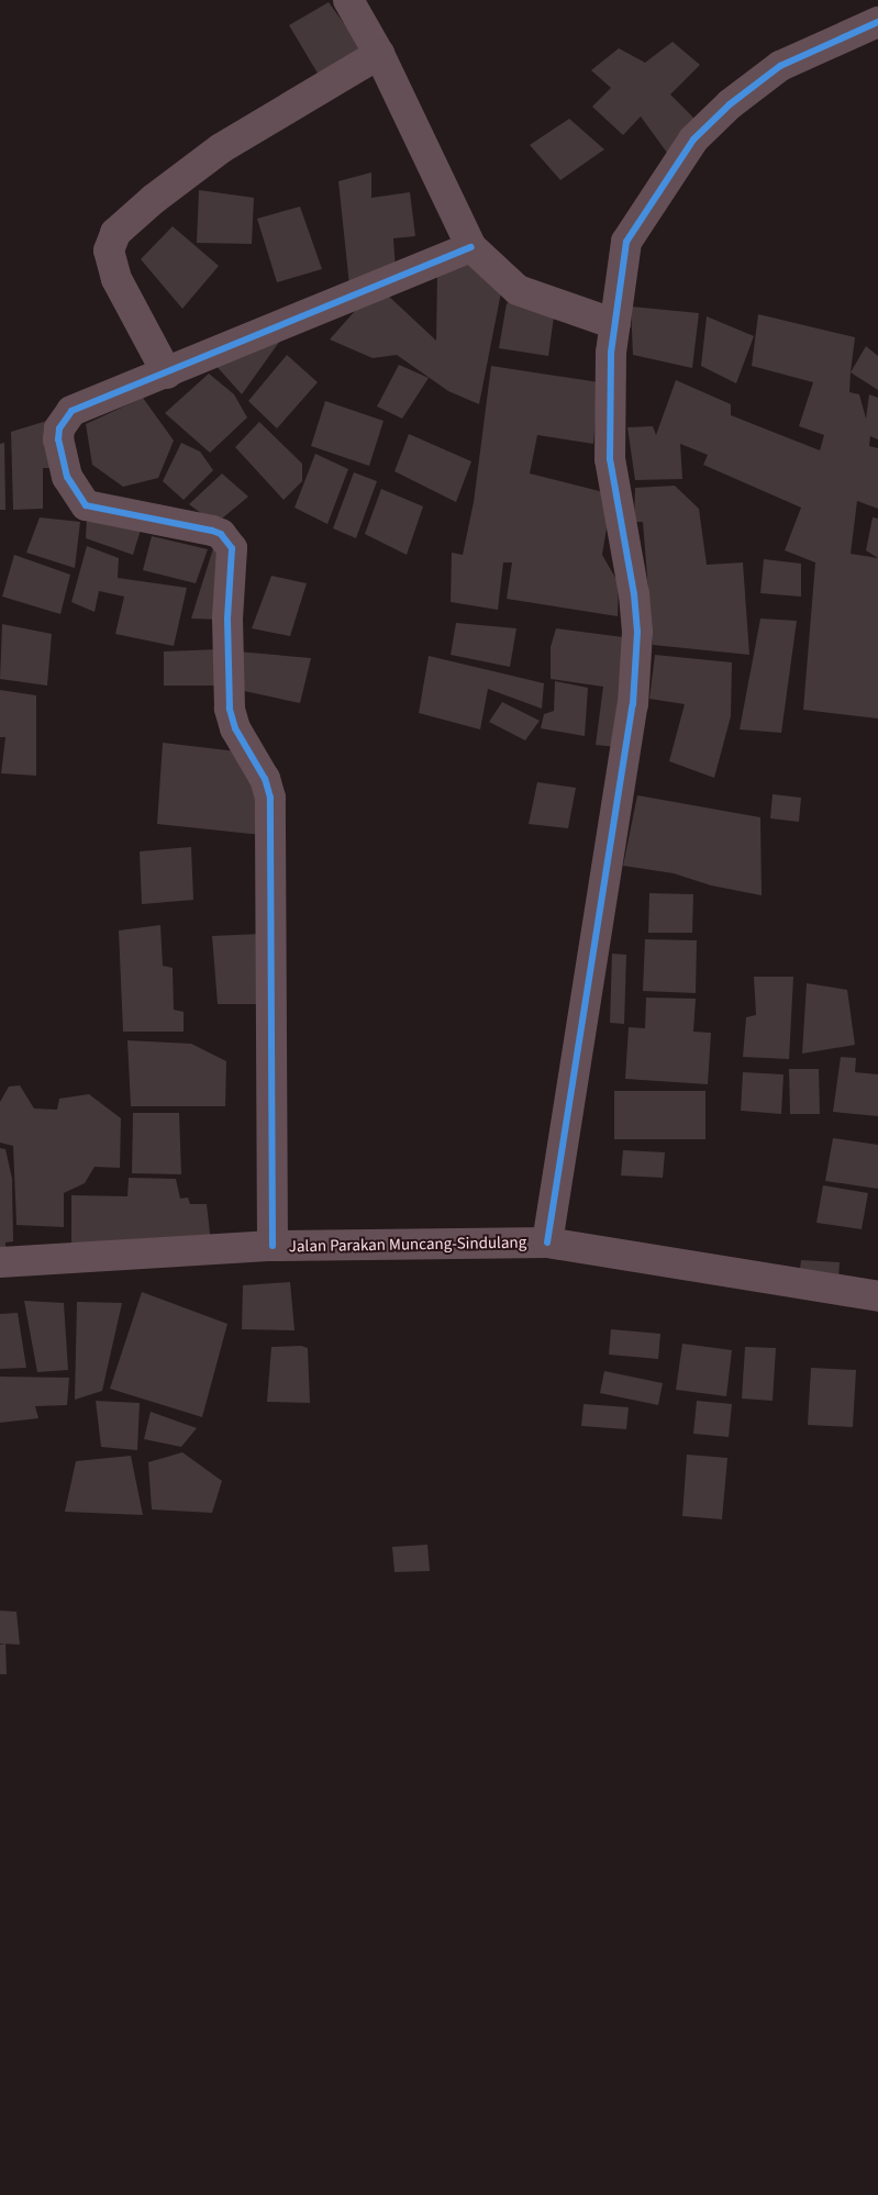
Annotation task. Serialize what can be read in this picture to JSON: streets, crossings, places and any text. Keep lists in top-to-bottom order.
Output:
{
  "streets": {
    "street": ["Jalan Parakan Muncang-Sindulang"]
  }
}
